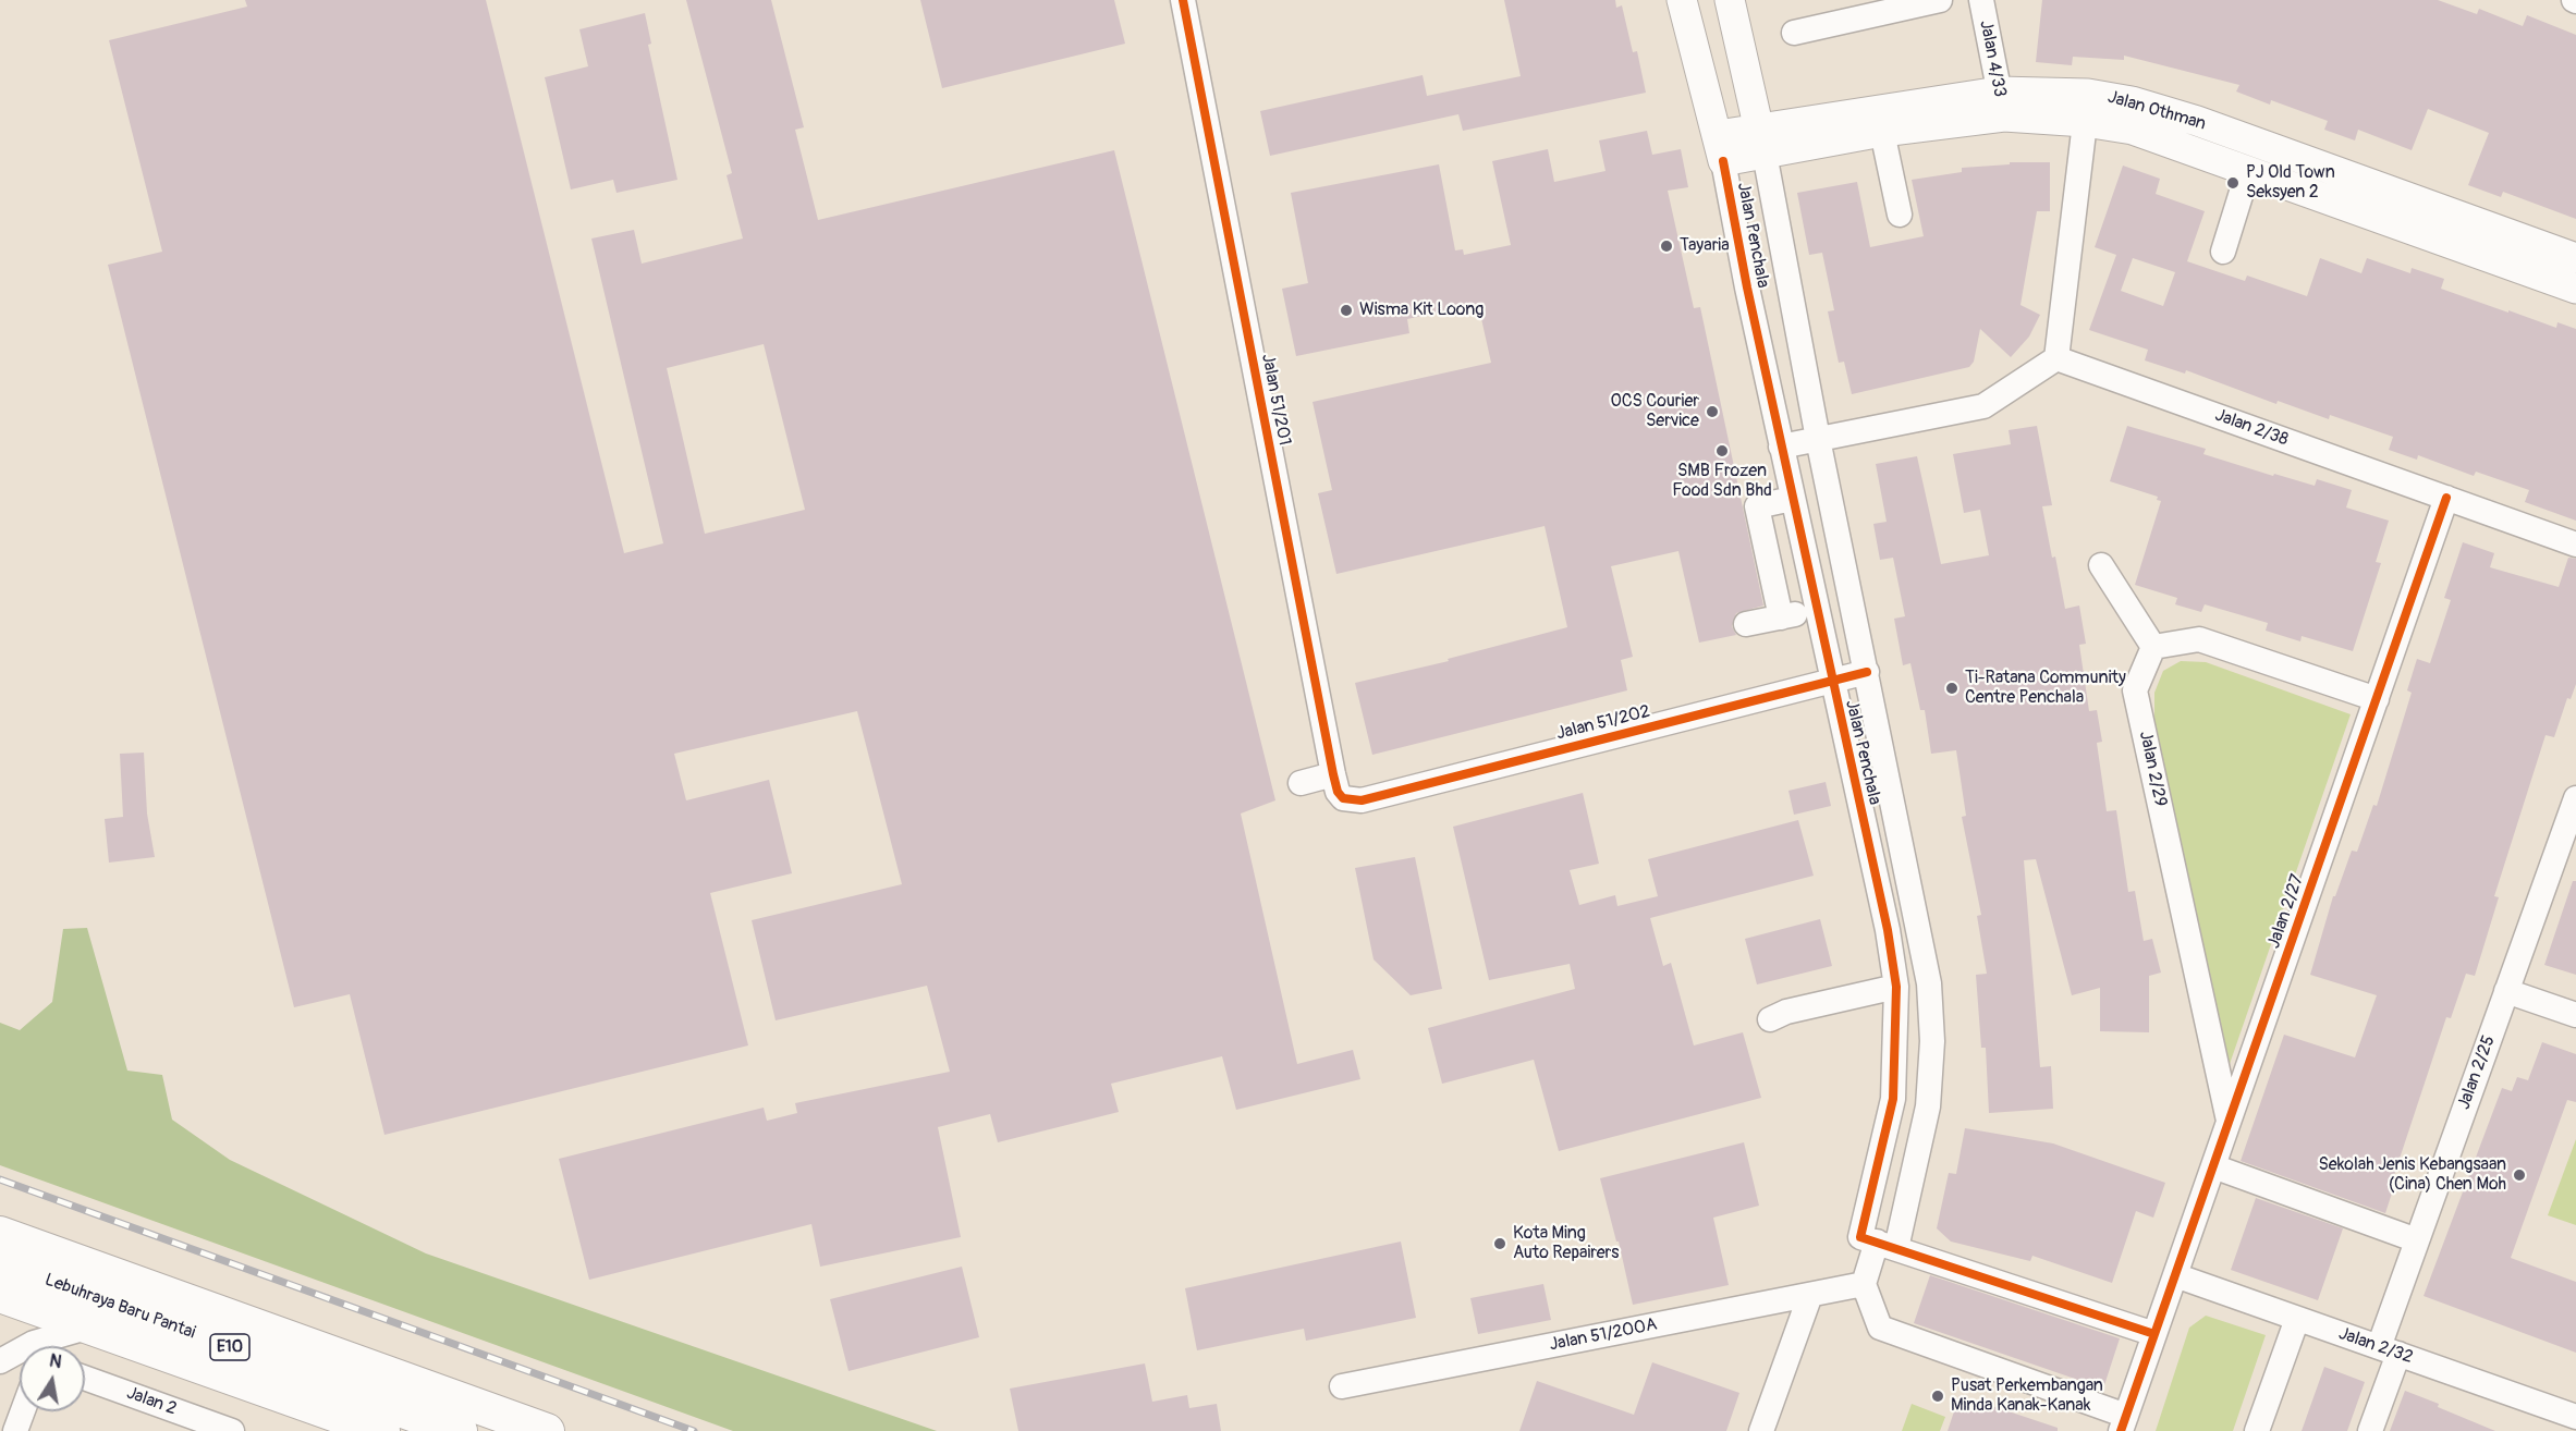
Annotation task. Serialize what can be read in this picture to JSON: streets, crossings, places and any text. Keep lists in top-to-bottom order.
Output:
{
  "streets": {
    "highway": ["Lebuhraya Baru Pantai", "E10"],
    "main road": ["Jalan Othman", "Jalan Penchala"],
    "street": [
      "Jalan 4/33",
      "Jalan 51/201",
      "Jalan 2/38",
      "Jalan 51/202",
      "Jalan 2/29",
      "Jalan 2/27",
      "Jalan 2/25",
      "Jalan 51/200A",
      "Jalan 2/32",
      "Jalan 2"
    ]
  },
  "crossings": [
    ["Jalan 4/33", "Jalan Othman"],
    ["Jalan Othman", "Jalan Penchala"],
    ["Jalan Penchala", "Jalan 51/202"],
    ["Jalan Penchala", "Jalan 51/200A"],
    ["Jalan 51/201", "Jalan 51/202"],
    ["Jalan 2/38", "Jalan 2/27"],
    ["Jalan 2/29", "Jalan 2/27"],
    ["Jalan 2/27", "Jalan 2/32"],
    ["Jalan 2/25", "Jalan 2/32"]
  ],
  "places": [
    "PJ Old Town Seksyen 2",
    "Tayaria",
    "Wisma Kit Loong",
    "OCS Courier Service",
    "SMB Frozen Food Sdn Bhd",
    "Ti-Ratana Community Centre Penchala",
    "Sekolah Jenis Kebangsaan (Cina) Chen Moh",
    "Kota Ming Auto Repairers",
    "Pusat Perkembangan Minda Kanak-Kanak"
  ],
  "north": "top"
}
